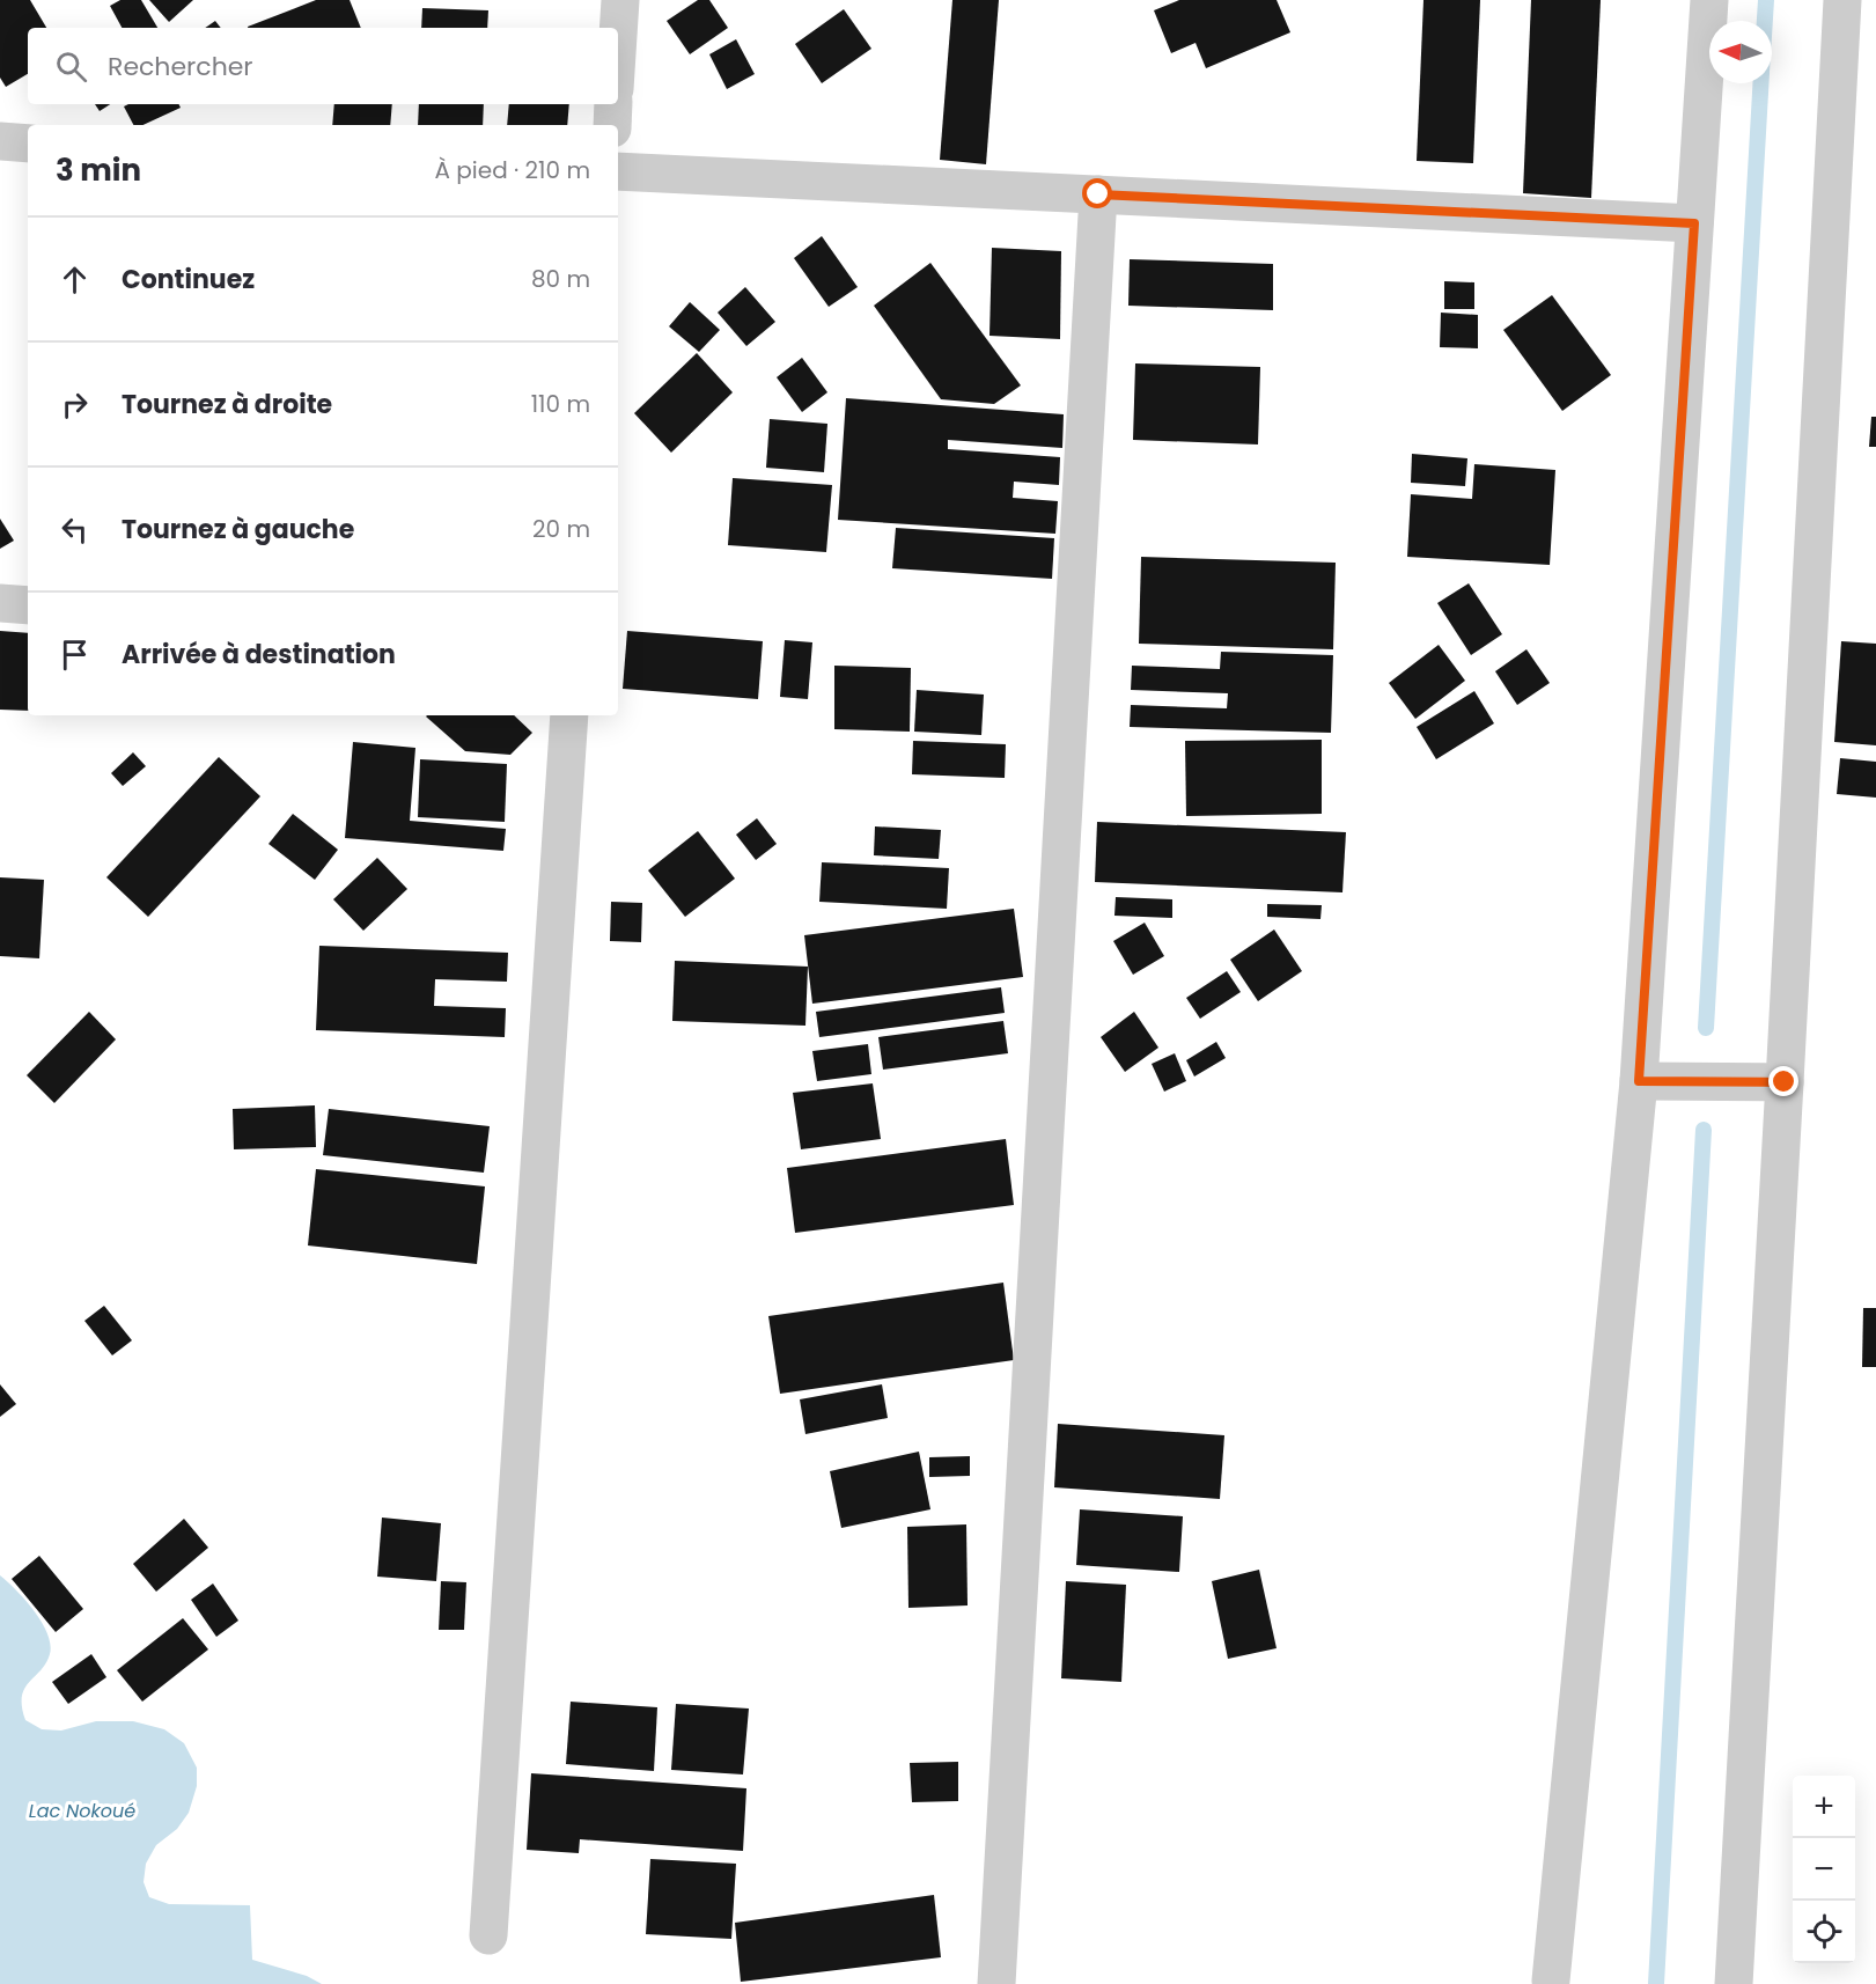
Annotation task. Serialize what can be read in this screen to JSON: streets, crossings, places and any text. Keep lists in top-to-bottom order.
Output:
{
  "water": ["Lac Nokoué"],
  "north": "left",
  "page": {
    "search": "Rechercher",
    "heading": ["3 min", "À pied · 210 m"],
    "list": [
      ["Continuez", "80 m"],
      ["Tournez à droite", "110 m"],
      ["Tournez à gauche", "20 m"],
      "Arrivée à destination"
    ],
    "map_buttons": ["+", "−"]
  }
}
